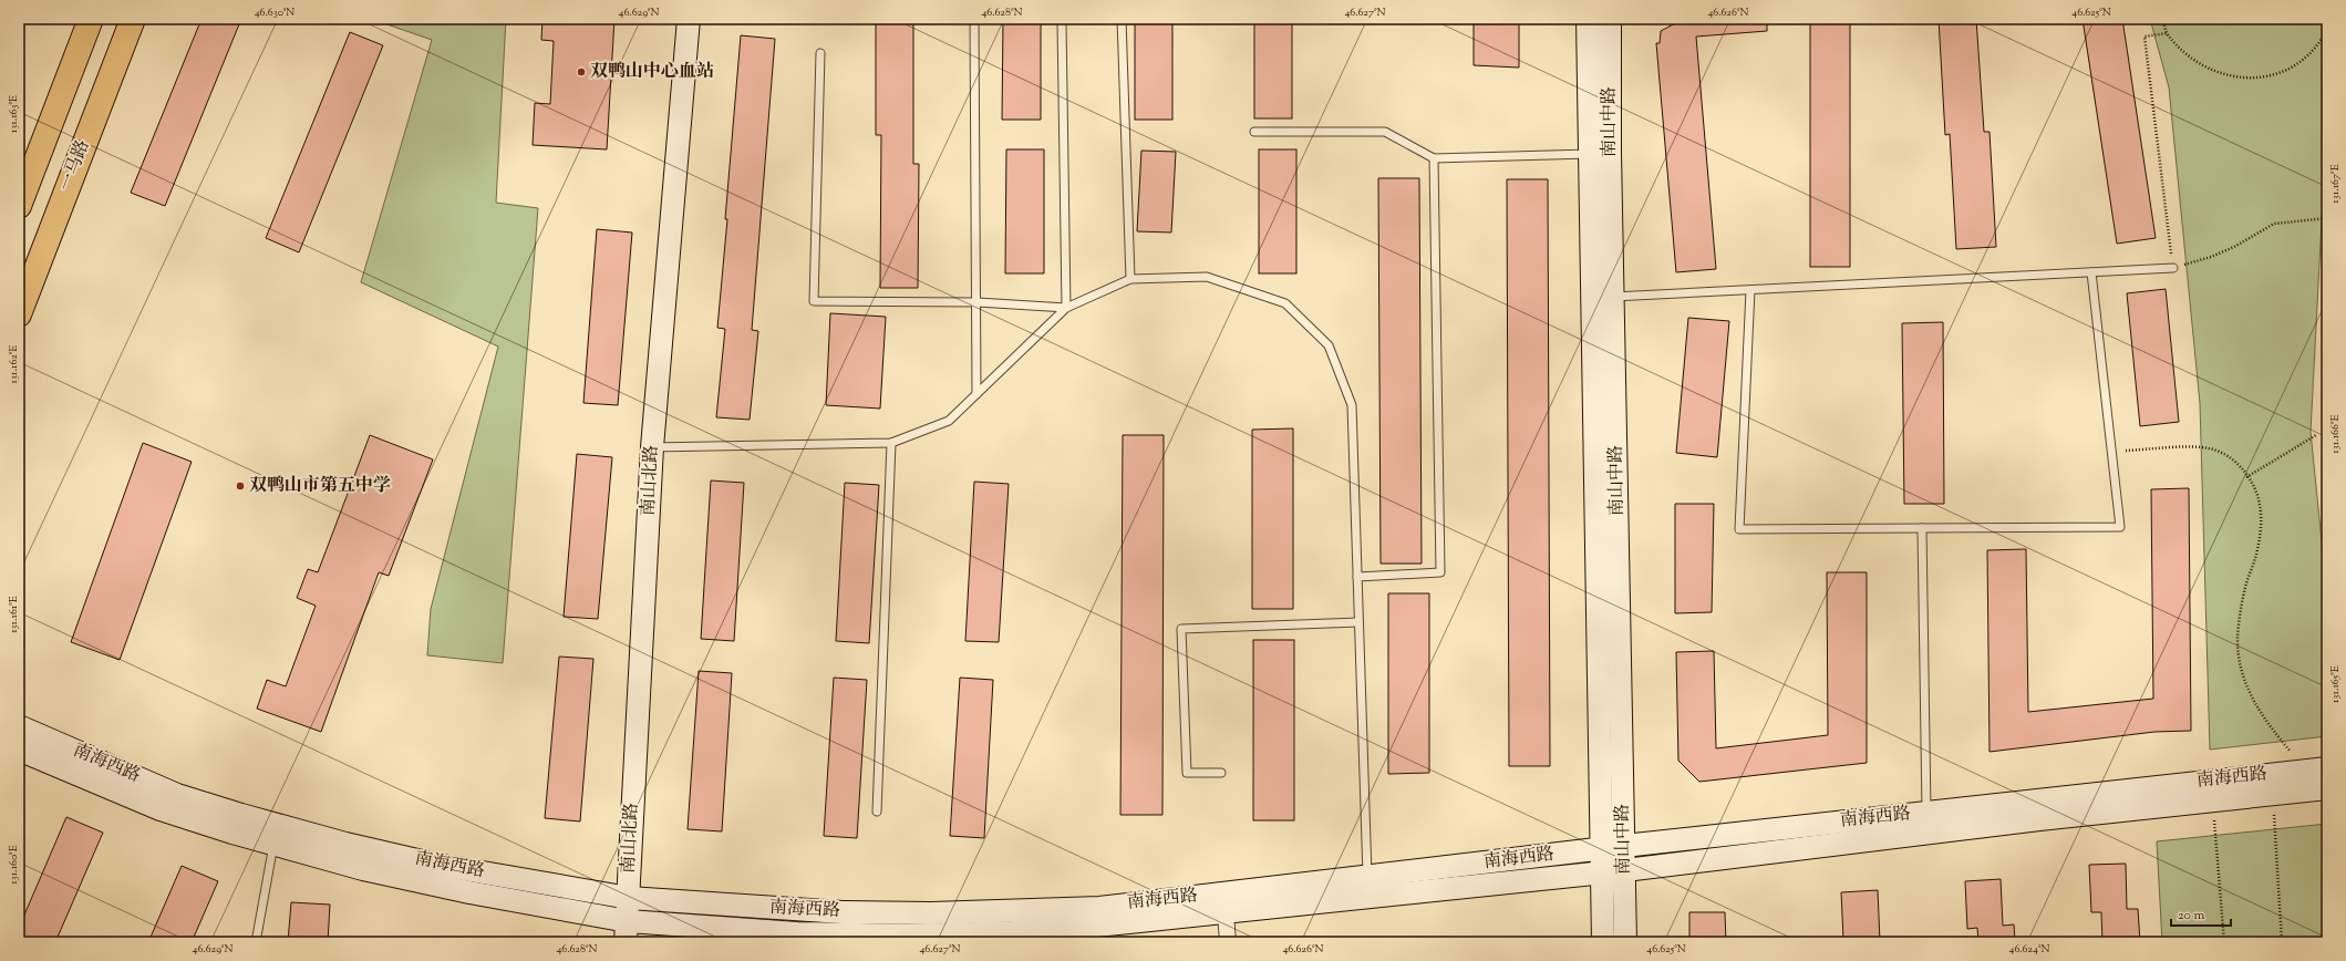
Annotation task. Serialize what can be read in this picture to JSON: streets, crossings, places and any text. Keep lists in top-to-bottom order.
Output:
{
  "streets": {
    "main road": ["一马路"],
    "street": ["南山中路", "南山北路", "南海西路"]
  },
  "crossings": [
    ["南山中路", "南海西路"],
    ["南山北路", "南海西路"]
  ],
  "places": ["双鸭山中心血站", "双鸭山市第五中学"],
  "scale_bar": "20 m",
  "coordinates": [
    "46.630°N",
    "46.629°N",
    "46.628°N",
    "46.627°N",
    "46.626°N",
    "46.625°N",
    "131.163°E",
    "131.167°E",
    "131.162°E",
    "131.166°E",
    "131.161°E",
    "131.165°E",
    "131.160°E",
    "46.624°N"
  ]
}
